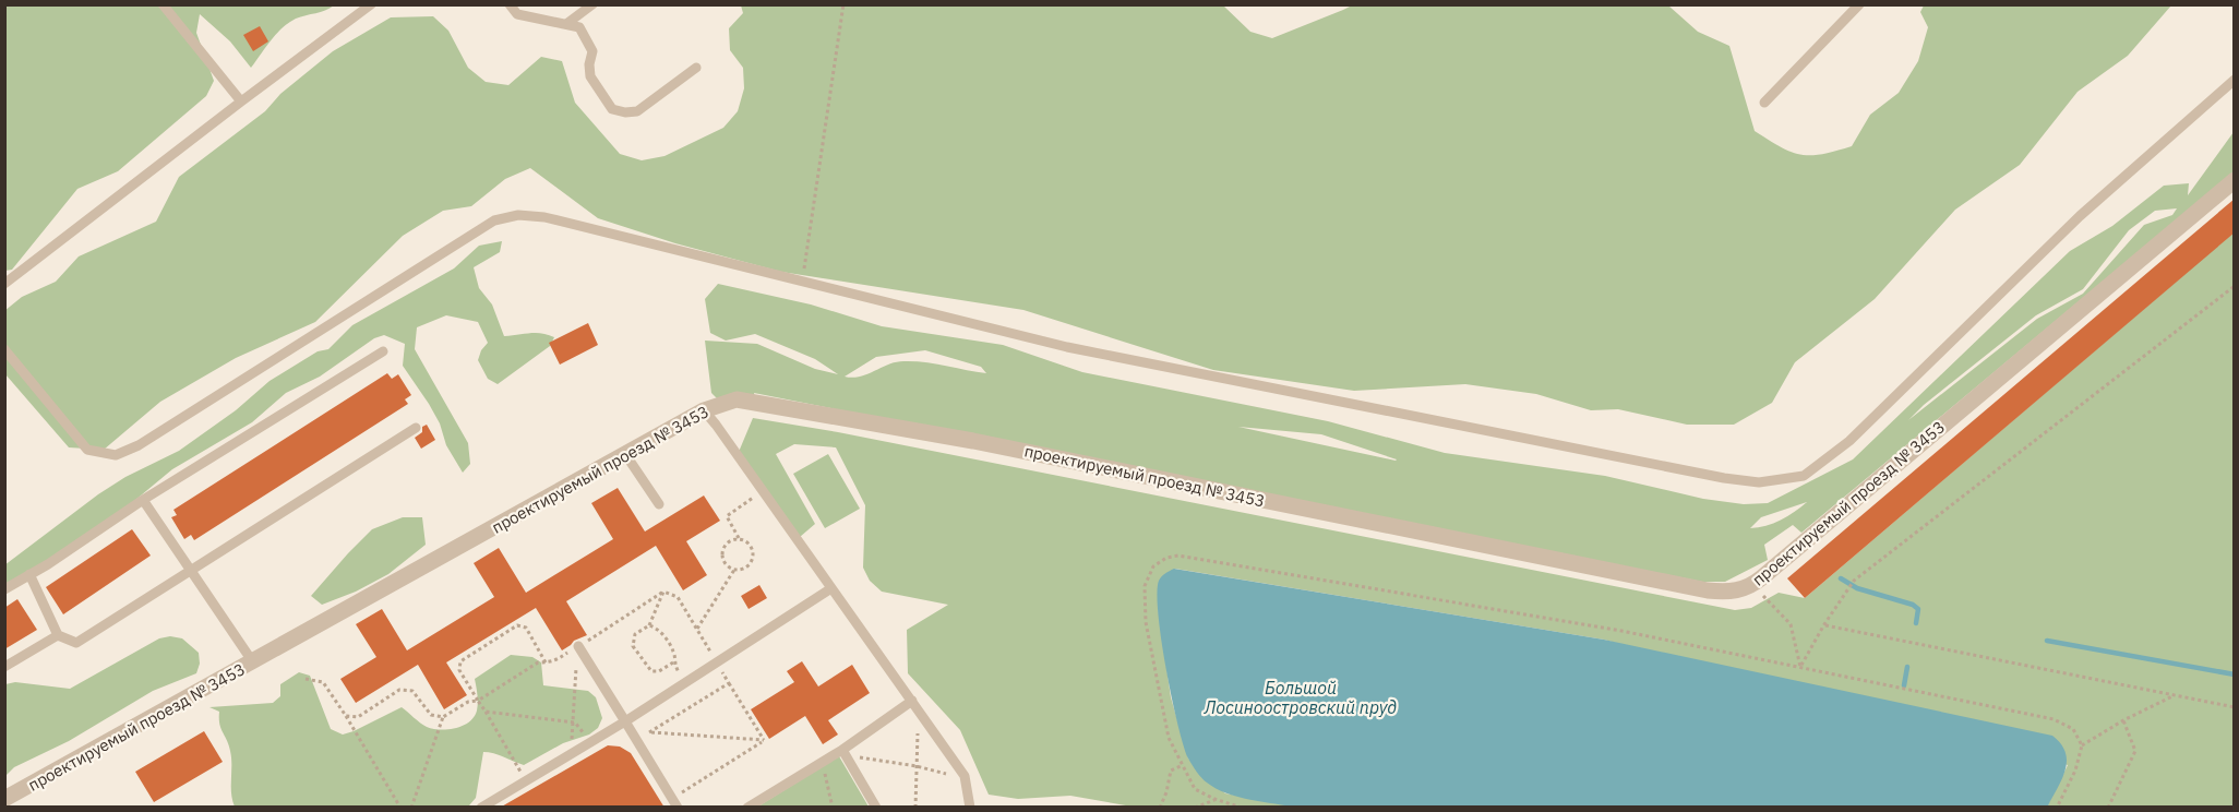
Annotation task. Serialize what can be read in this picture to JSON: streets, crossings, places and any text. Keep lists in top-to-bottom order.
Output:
{
  "streets": {
    "street": ["проектируемый проезд № 3453"]
  },
  "water": ["Большой Лосиноостровский пруд"]
}
